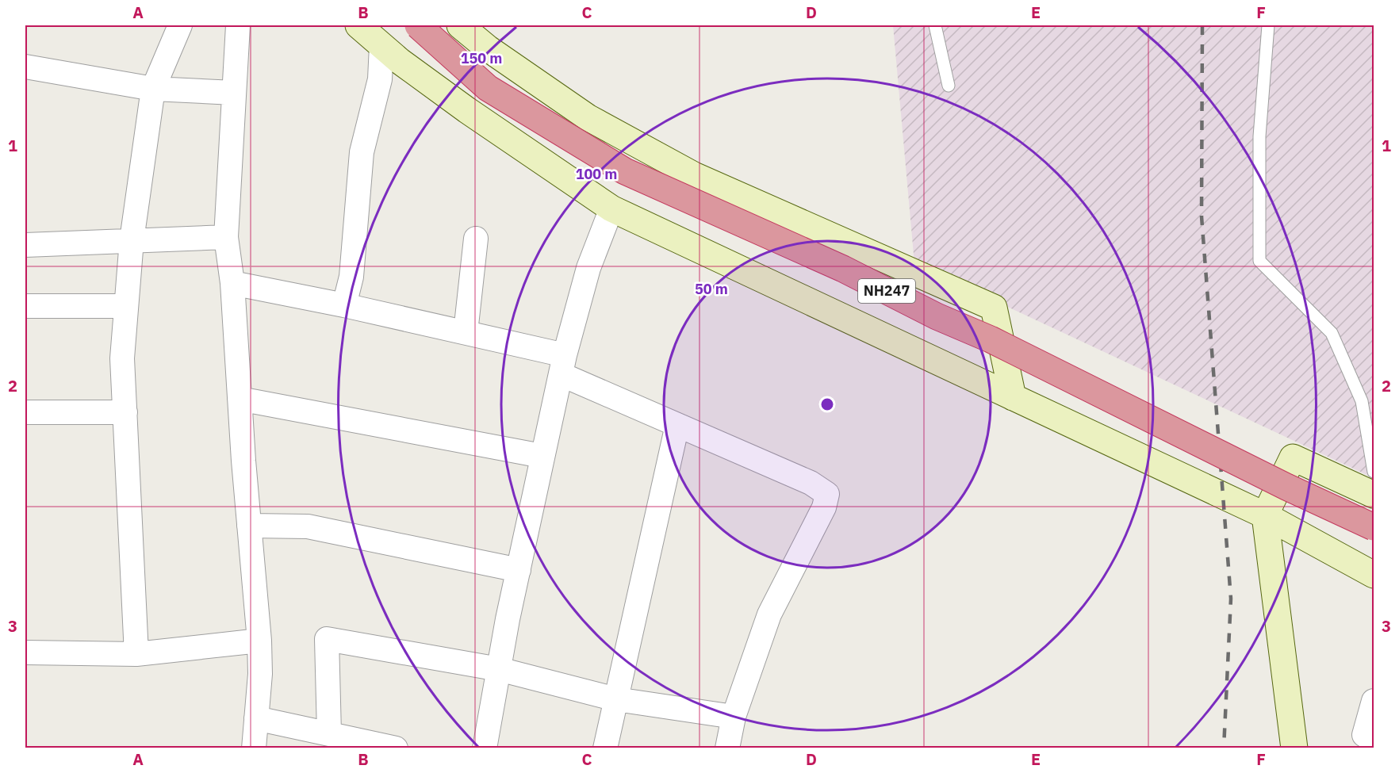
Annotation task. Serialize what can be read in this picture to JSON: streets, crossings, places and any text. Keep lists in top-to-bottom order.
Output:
{
  "streets": {
    "highway": ["NH247"]
  },
  "grid": {
    "columns": [
      "A",
      "B",
      "C",
      "D",
      "E",
      "F"
    ],
    "rows": ["1", "2", "3"]
  },
  "rings": ["150 m", "100 m", "50 m"]
}
